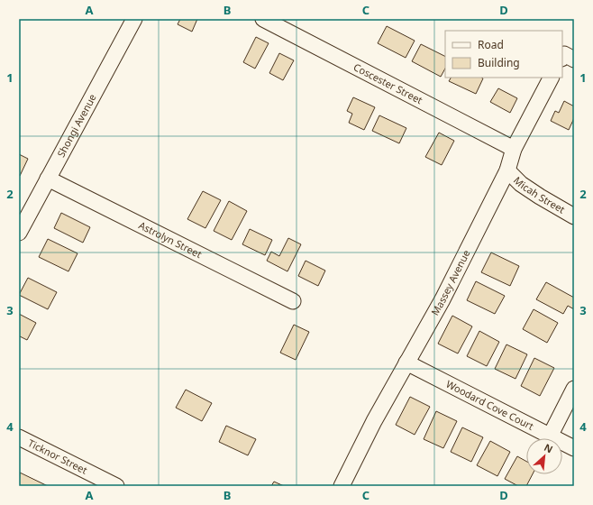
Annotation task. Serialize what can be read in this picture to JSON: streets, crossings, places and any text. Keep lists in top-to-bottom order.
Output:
{
  "streets": {
    "street": [
      "Coscester Street",
      "Shongi Avenue",
      "Micah Street",
      "Astrolyn Street",
      "Massey Avenue",
      "Woodard Cove Court",
      "Ticknor Street"
    ]
  },
  "crossings": [
    ["Coscester Street", "Massey Avenue"],
    ["Shongi Avenue", "Astrolyn Street"],
    ["Micah Street", "Massey Avenue"],
    ["Massey Avenue", "Woodard Cove Court"]
  ],
  "legend": ["Road", "Building"],
  "north": "top right",
  "grid": {
    "columns": [
      "A",
      "B",
      "C",
      "D"
    ],
    "rows": [
      "1",
      "2",
      "3",
      "4"
    ]
  }
}
